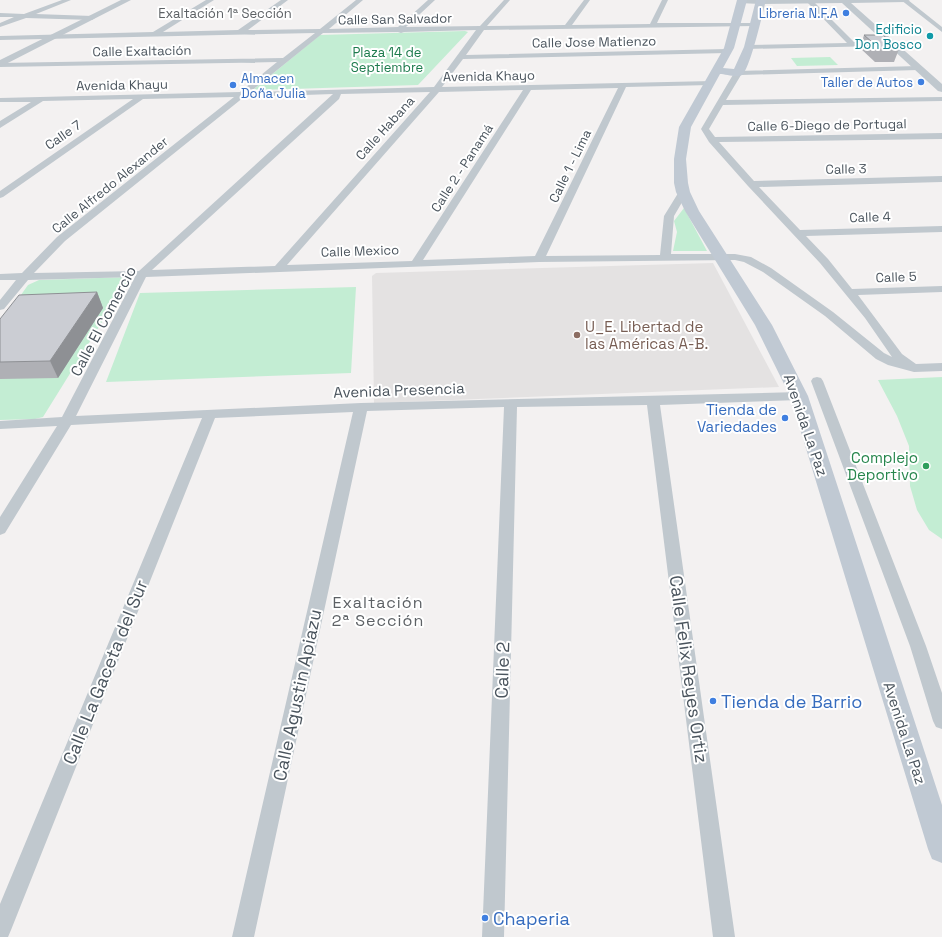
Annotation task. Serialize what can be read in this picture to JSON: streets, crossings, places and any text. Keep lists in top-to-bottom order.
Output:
{
  "streets": {
    "main road": ["Avenida La Paz"],
    "street": [
      "Calle San Salvador",
      "Calle Jose Matienzo",
      "Calle Exaltación",
      "Avenida Khayo",
      "Avenida Khayu",
      "Calle 6-Diego de Portugal",
      "Calle Habana",
      "Calle 7",
      "Calle 1 - Lima",
      "Calle 2 - Panamá",
      "Calle 3",
      "Calle Alfredo Alexander",
      "Calle 4",
      "Calle Mexico",
      "Calle 5",
      "Calle El Comercio",
      "Avenida Presencia",
      "Calle Felix Reyes Ortiz",
      "Calle 2",
      "Calle La Gaceta del Sur",
      "Calle Agustin Apiazu"
    ]
  },
  "crossings": [
    ["Calle San Salvador", "Calle Habana"],
    ["Calle San Salvador", "Calle Alfredo Alexander"],
    ["Calle San Salvador", "Avenida La Paz"],
    ["Calle Jose Matienzo", "Calle Habana"],
    ["Calle Jose Matienzo", "Avenida La Paz"],
    ["Calle Exaltación", "Calle Alfredo Alexander"],
    ["Avenida Khayo", "Avenida Khayu"],
    ["Avenida Khayo", "Calle Habana"],
    ["Avenida Khayo", "Calle 1 - Lima"],
    ["Avenida Khayo", "Calle 2 - Panamá"],
    ["Avenida Khayo", "Calle Alfredo Alexander"],
    ["Avenida Khayo", "Calle El Comercio"],
    ["Avenida Khayo", "Avenida La Paz"],
    ["Avenida Khayu", "Calle 7"],
    ["Avenida Khayu", "Calle Alfredo Alexander"],
    ["Calle Habana", "Calle Mexico"],
    ["Calle 1 - Lima", "Calle Mexico"],
    ["Calle 2 - Panamá", "Calle Mexico"],
    ["Calle Alfredo Alexander", "Calle Mexico"],
    ["Calle Mexico", "Calle El Comercio"],
    ["Calle Mexico", "Avenida La Paz"],
    ["Calle El Comercio", "Avenida Presencia"],
    ["Avenida Presencia", "Avenida La Paz"],
    ["Avenida Presencia", "Calle Felix Reyes Ortiz"],
    ["Avenida Presencia", "Calle 2"],
    ["Avenida Presencia", "Calle La Gaceta del Sur"],
    ["Avenida Presencia", "Calle Agustin Apiazu"]
  ],
  "districts": ["Exaltación 1ª Sección", "Exaltación 2ª Sección"],
  "parks": ["Plaza 14 de Septiembre"],
  "places": [
    "Libreria N.F.A",
    "Edificio Don Bosco",
    "Taller de Autos",
    "Almacen Doña Julia",
    "U_E. Libertad de las Américas A-B.",
    "Tienda de Variedades",
    "Complejo Deportivo",
    "Tienda de Barrio",
    "Chaperia"
  ]
}
